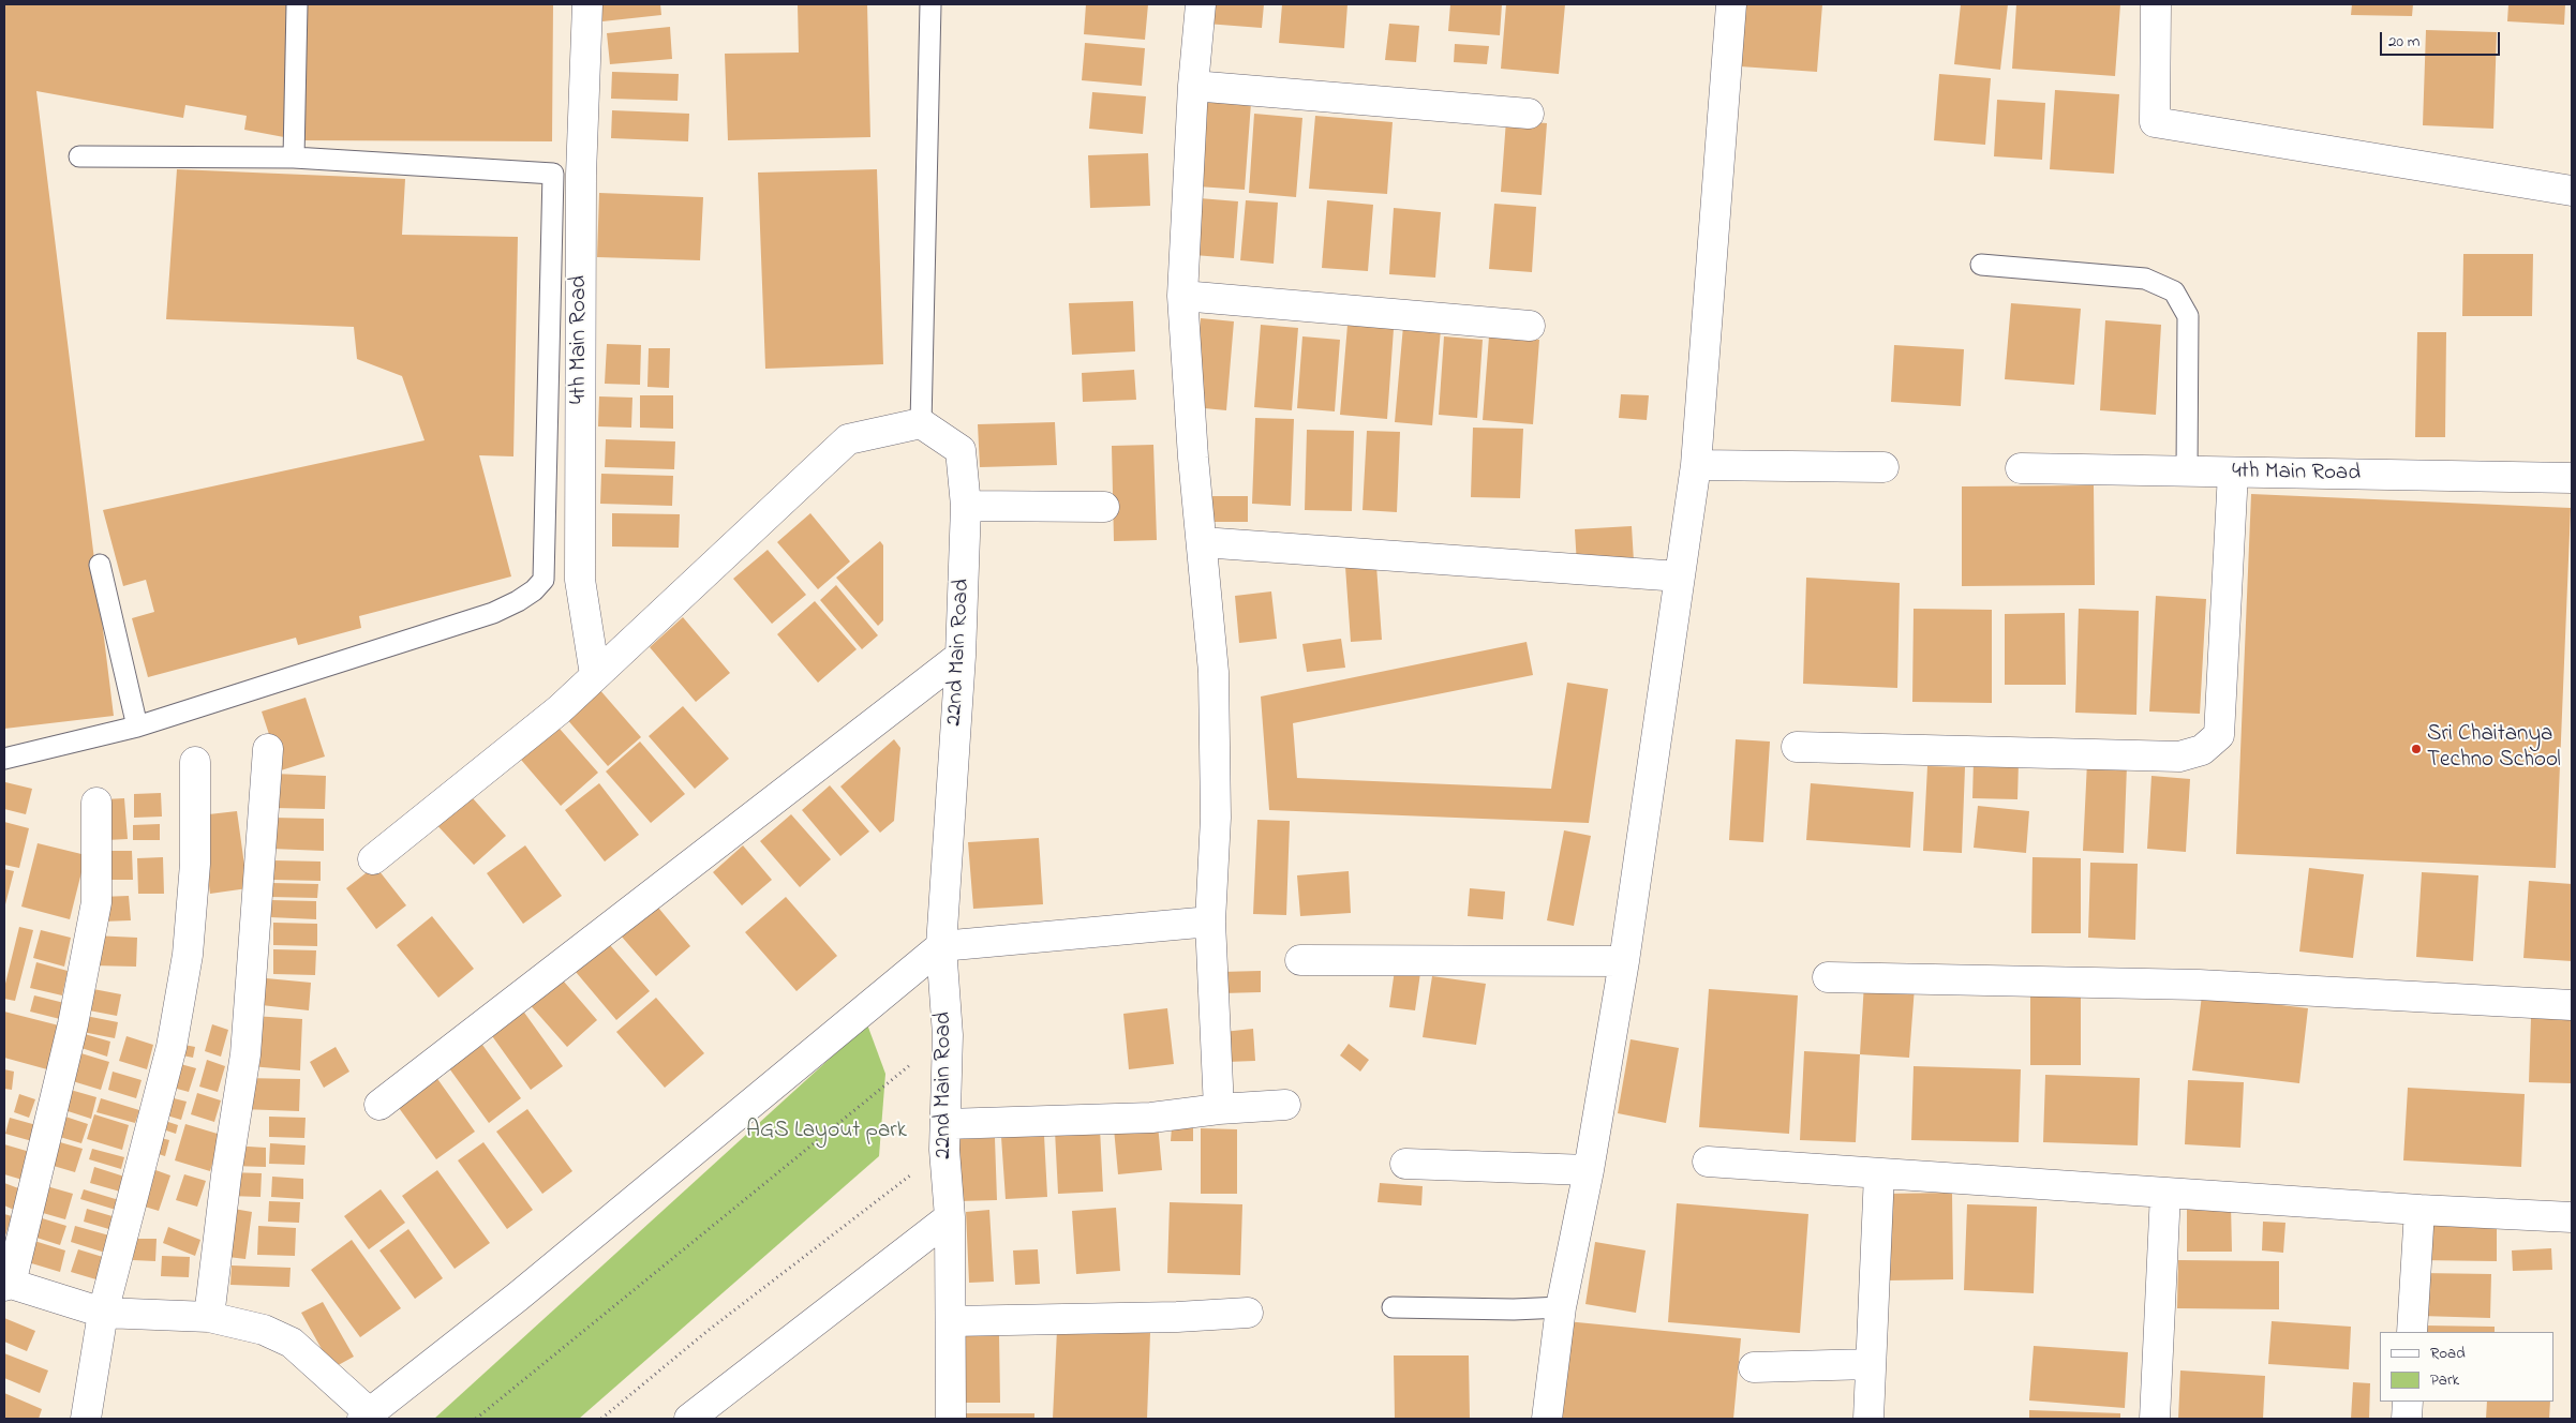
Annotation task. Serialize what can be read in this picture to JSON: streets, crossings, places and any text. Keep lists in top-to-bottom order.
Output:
{
  "streets": {
    "street": ["4th Main Road", "22nd Main Road"]
  },
  "parks": ["AGS Layout park"],
  "places": ["Sri Chaitanya Techno School"],
  "legend": ["Road", "Park"],
  "scale_bar": "20 m"
}
